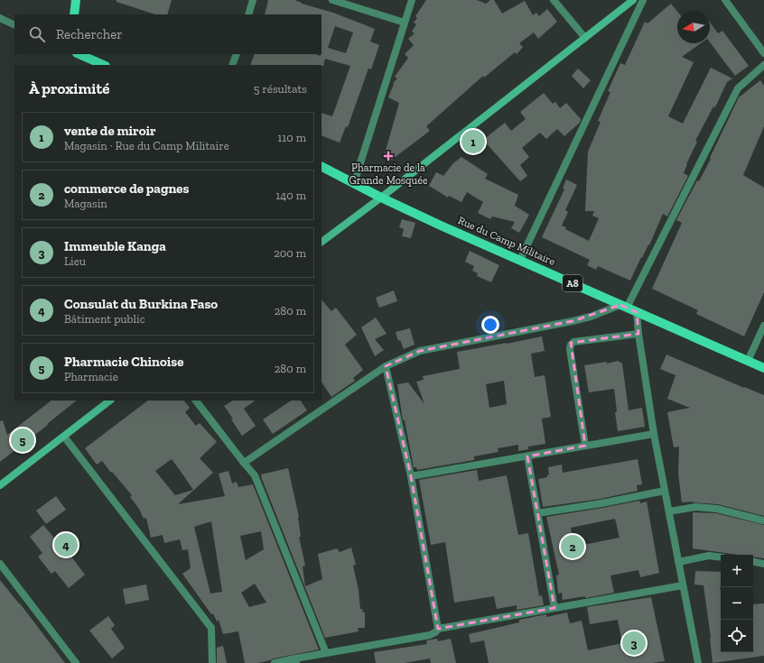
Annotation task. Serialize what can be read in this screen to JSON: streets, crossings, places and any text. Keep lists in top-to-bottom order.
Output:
{
  "streets": {
    "main road": ["Rue du Camp Militaire", "A8"]
  },
  "places": {
    "health": ["Pharmacie de la Grande Mosquée"]
  },
  "north": "left",
  "page": {
    "search": "Rechercher",
    "heading": ["À proximité", "5 résultats"],
    "list": [
      {
        "mark": "1",
        "name": "vente de miroir",
        "note": "Magasin · Rue du Camp Militaire",
        "value": "110 m"
      },
      {
        "mark": "2",
        "name": "commerce de pagnes",
        "note": "Magasin",
        "value": "140 m"
      },
      {
        "mark": "3",
        "name": "Immeuble Kanga",
        "note": "Lieu",
        "value": "200 m"
      },
      {
        "mark": "4",
        "name": "Consulat du Burkina Faso",
        "note": "Bâtiment public",
        "value": "280 m"
      },
      {
        "mark": "5",
        "name": "Pharmacie Chinoise",
        "note": "Pharmacie",
        "value": "280 m"
      }
    ],
    "pins": [
      "1",
      "5",
      "4",
      "2",
      "3"
    ],
    "map_buttons": ["+", "−"]
  }
}
